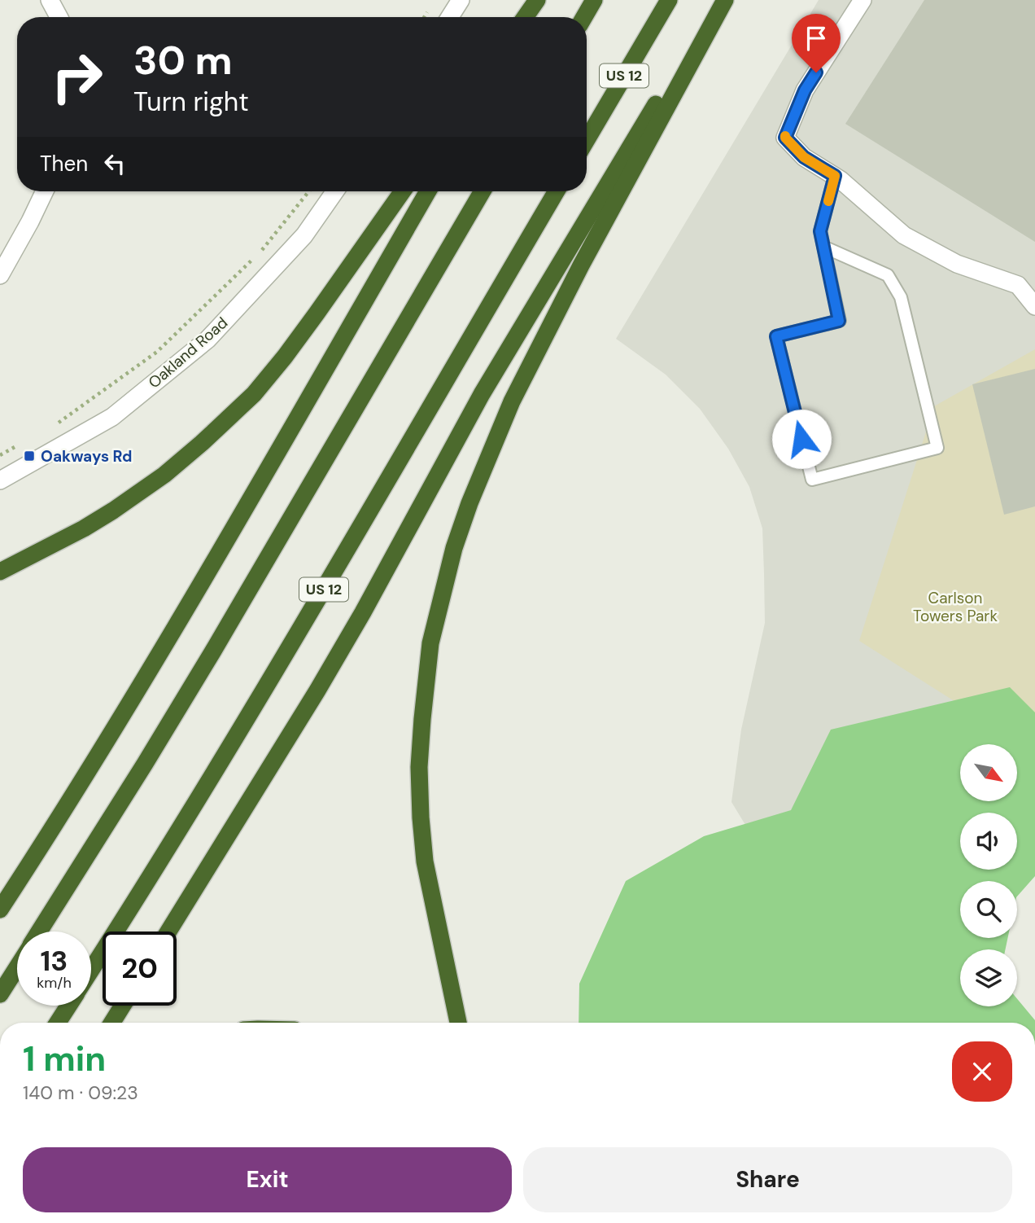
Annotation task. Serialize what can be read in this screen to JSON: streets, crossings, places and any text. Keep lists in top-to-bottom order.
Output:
{
  "streets": {
    "highway": ["US 12"],
    "street": ["Oakland Road"]
  },
  "parks": ["Carlson Towers Park"],
  "places": {
    "transit": ["Oakways Rd"]
  },
  "north": "bottom right",
  "page": {
    "turn": ["30 m", "Turn right"],
    "then": "Then",
    "speed": "13 km/h",
    "limit": "20",
    "heading": ["1 min", "140 m · 09:23"],
    "buttons": ["Exit", "Share"]
  }
}
